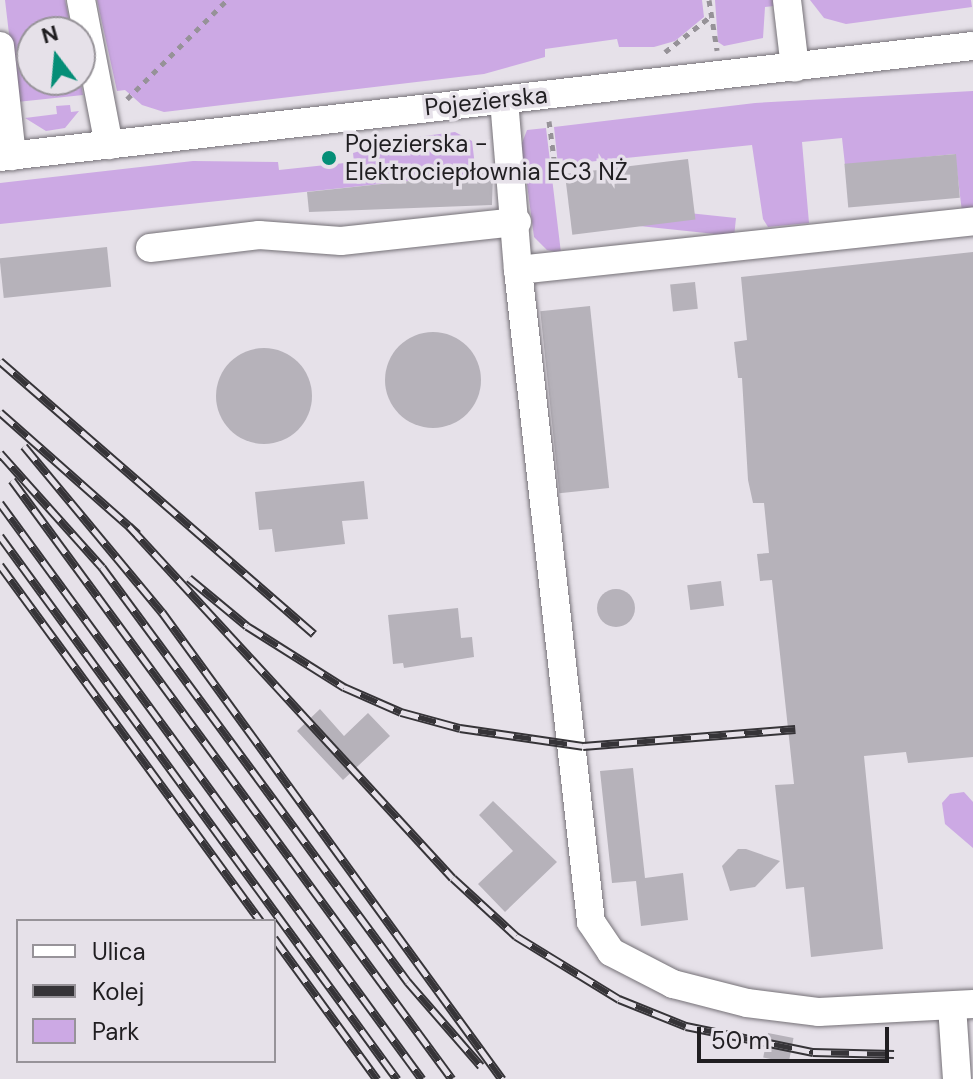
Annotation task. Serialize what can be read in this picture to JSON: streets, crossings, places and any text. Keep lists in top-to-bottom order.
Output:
{
  "streets": {
    "street": ["Pojezierska"]
  },
  "places": ["Pojezierska - Elektrociepłownia EC3 NŻ"],
  "legend": ["Ulica", "Kolej", "Park"],
  "scale_bar": "50 m",
  "north": "top"
}
